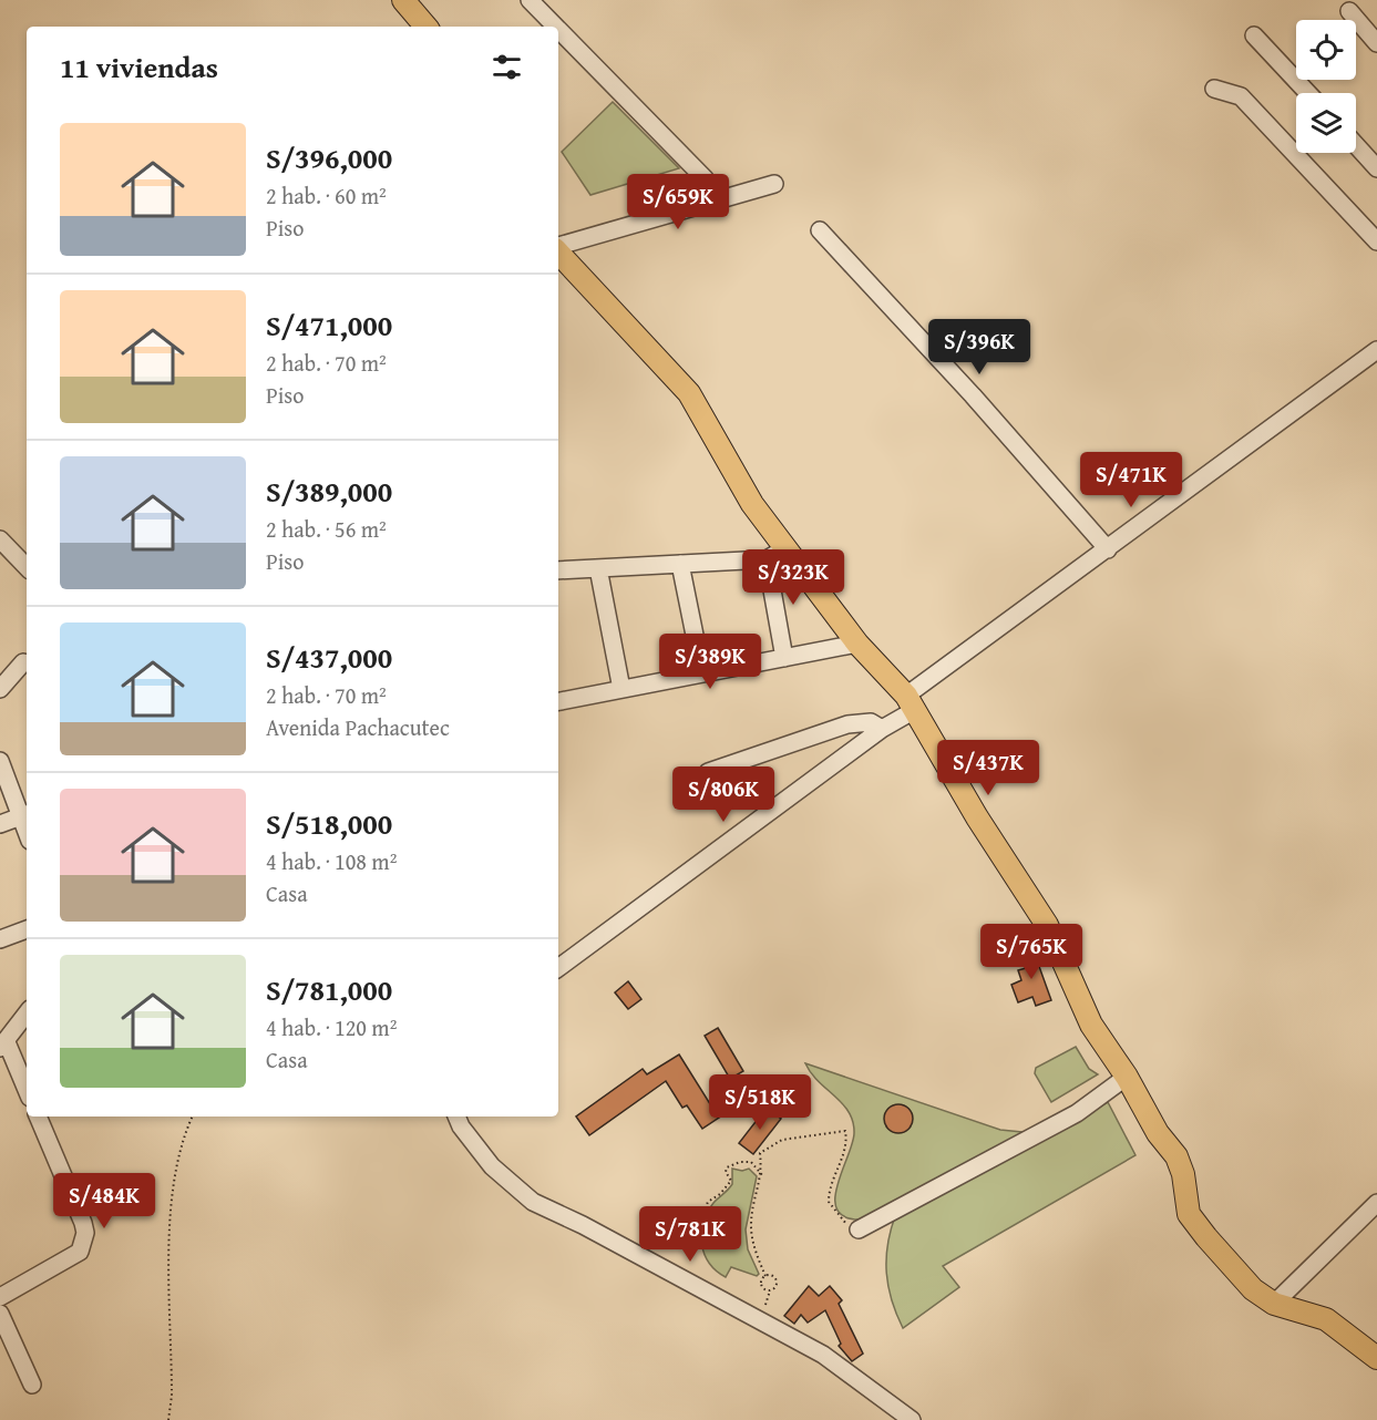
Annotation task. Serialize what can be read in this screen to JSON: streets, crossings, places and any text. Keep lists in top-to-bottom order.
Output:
{
  "page": {
    "heading": "11 viviendas",
    "list": [
      {
        "name": "S/396,000",
        "note": "2 hab. · 60 m² · Piso"
      },
      {
        "name": "S/471,000",
        "note": "2 hab. · 70 m² · Piso"
      },
      {
        "name": "S/389,000",
        "note": "2 hab. · 56 m² · Piso"
      },
      {
        "name": "S/437,000",
        "note": "2 hab. · 70 m² · Avenida Pachacutec"
      },
      {
        "name": "S/518,000",
        "note": "4 hab. · 108 m² · Casa"
      },
      {
        "name": "S/781,000",
        "note": "4 hab. · 120 m² · Casa"
      }
    ],
    "price": [
      "S/659K",
      "S/396K",
      "S/471K",
      "S/323K",
      "S/389K",
      "S/437K",
      "S/806K",
      "S/765K",
      "S/518K",
      "S/484K",
      "S/781K"
    ]
  }
}
